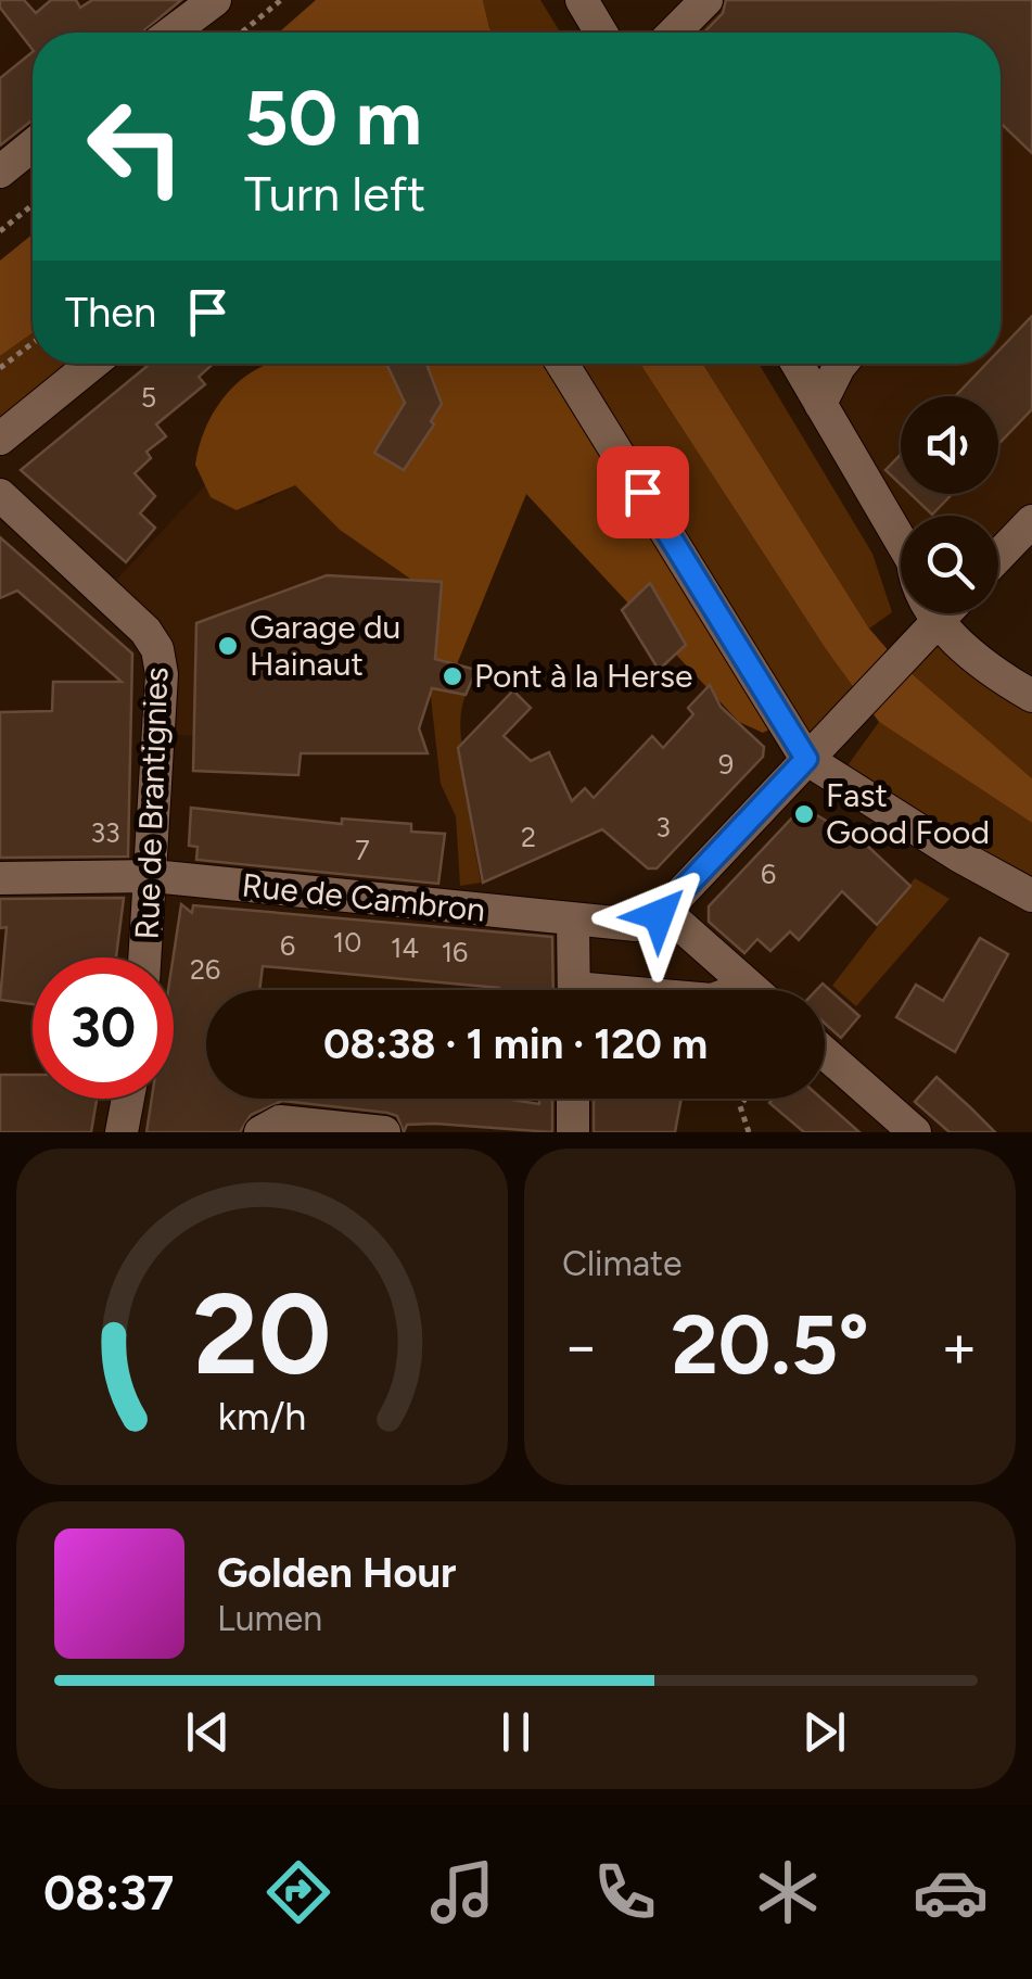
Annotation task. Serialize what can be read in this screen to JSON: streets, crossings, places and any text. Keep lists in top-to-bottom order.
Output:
{
  "streets": {
    "street": ["Rue de Brantignies", "Rue de Cambron"]
  },
  "crossings": [
    ["Rue de Brantignies", "Rue de Cambron"]
  ],
  "places": ["Garage du Hainaut", "Pont à la Herse", "Fast Good Food"],
  "house_numbers": [
    "5",
    "9",
    "3",
    "33",
    "2",
    "7",
    "6",
    "10",
    "6",
    "14",
    "16",
    "26"
  ],
  "page": {
    "turn": ["50 m", "Turn left"],
    "then": "Then",
    "limit": "30",
    "trip": "08:38 · 1 min · 120 m",
    "tile": "Climate",
    "heat": ["−", "20.5°", "+"],
    "song": ["Golden Hour", "Lumen"],
    "tabs": "08:37",
    "gauge": ["20", "km/h"]
  }
}
